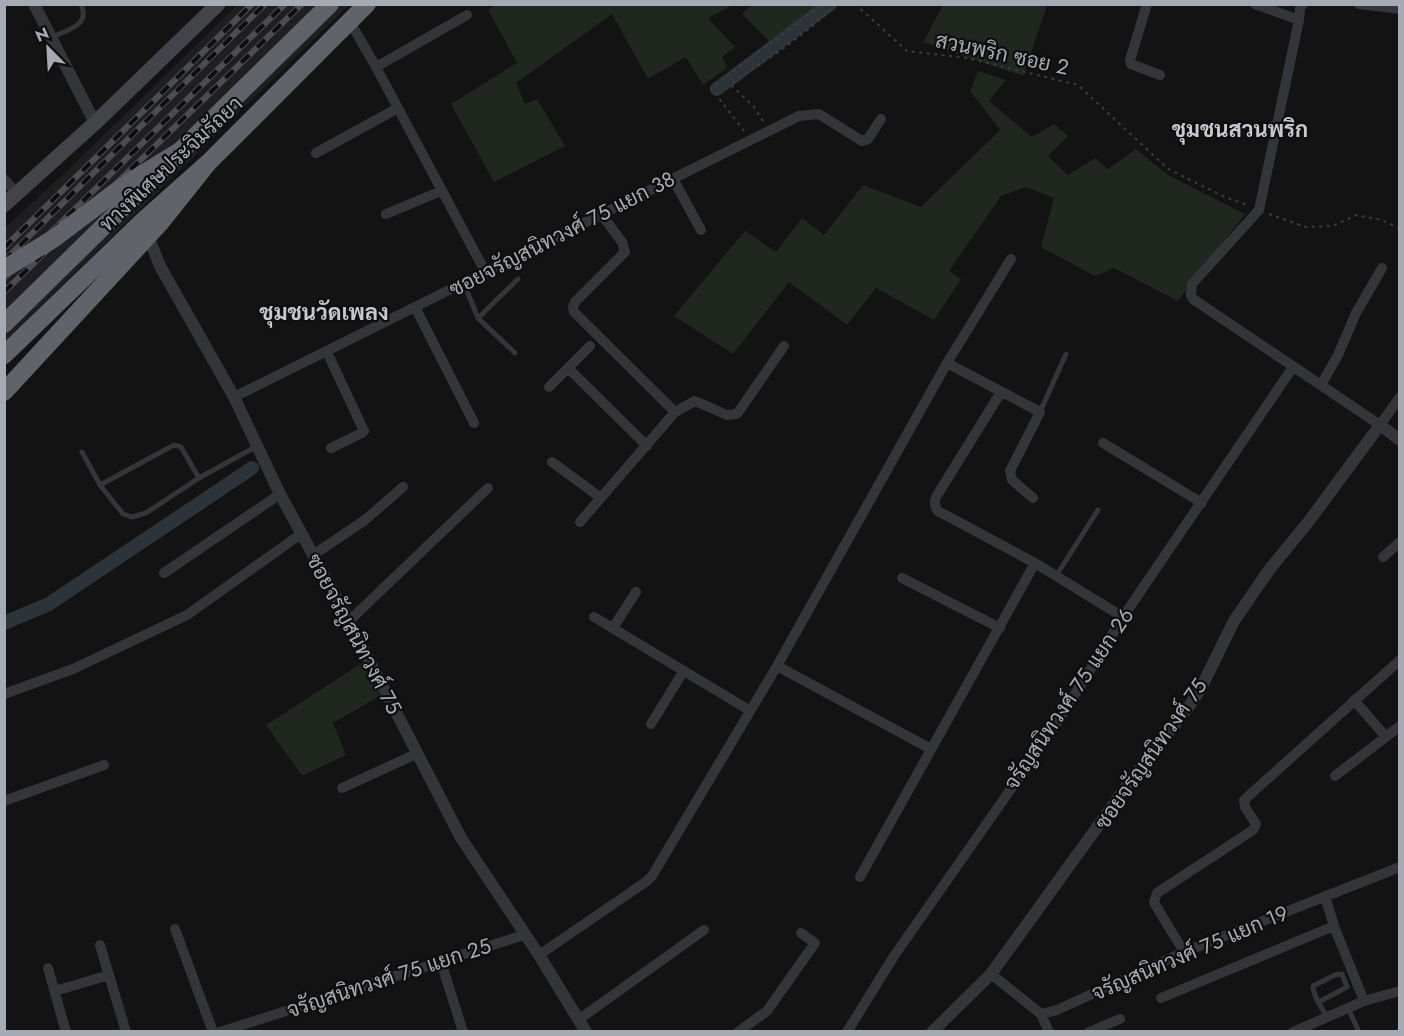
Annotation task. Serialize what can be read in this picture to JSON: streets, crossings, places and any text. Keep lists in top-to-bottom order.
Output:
{
  "streets": {
    "highway": ["ทางพิเศษประจิมรัถยา"],
    "street": [
      "ซอยจรัญสนิทวงศ์ 75 แยก 38",
      "ซอยจรัญสนิทวงศ์ 75",
      "จรัญสนิทวงศ์ 75 แยก 26",
      "จรัญสนิทวงศ์ 75 แยก 19",
      "จรัญสนิทวงศ์ 75 แยก 25"
    ],
    "path": ["สวนพริก ซอย 2"]
  },
  "crossings": [
    ["ซอยจรัญสนิทวงศ์ 75 แยก 38", "ซอยจรัญสนิทวงศ์ 75"],
    ["ซอยจรัญสนิทวงศ์ 75", "จรัญสนิทวงศ์ 75 แยก 25"]
  ],
  "districts": ["ชุมชนสวนพริก", "ชุมชนวัดเพลง"],
  "north": "top left"
}
